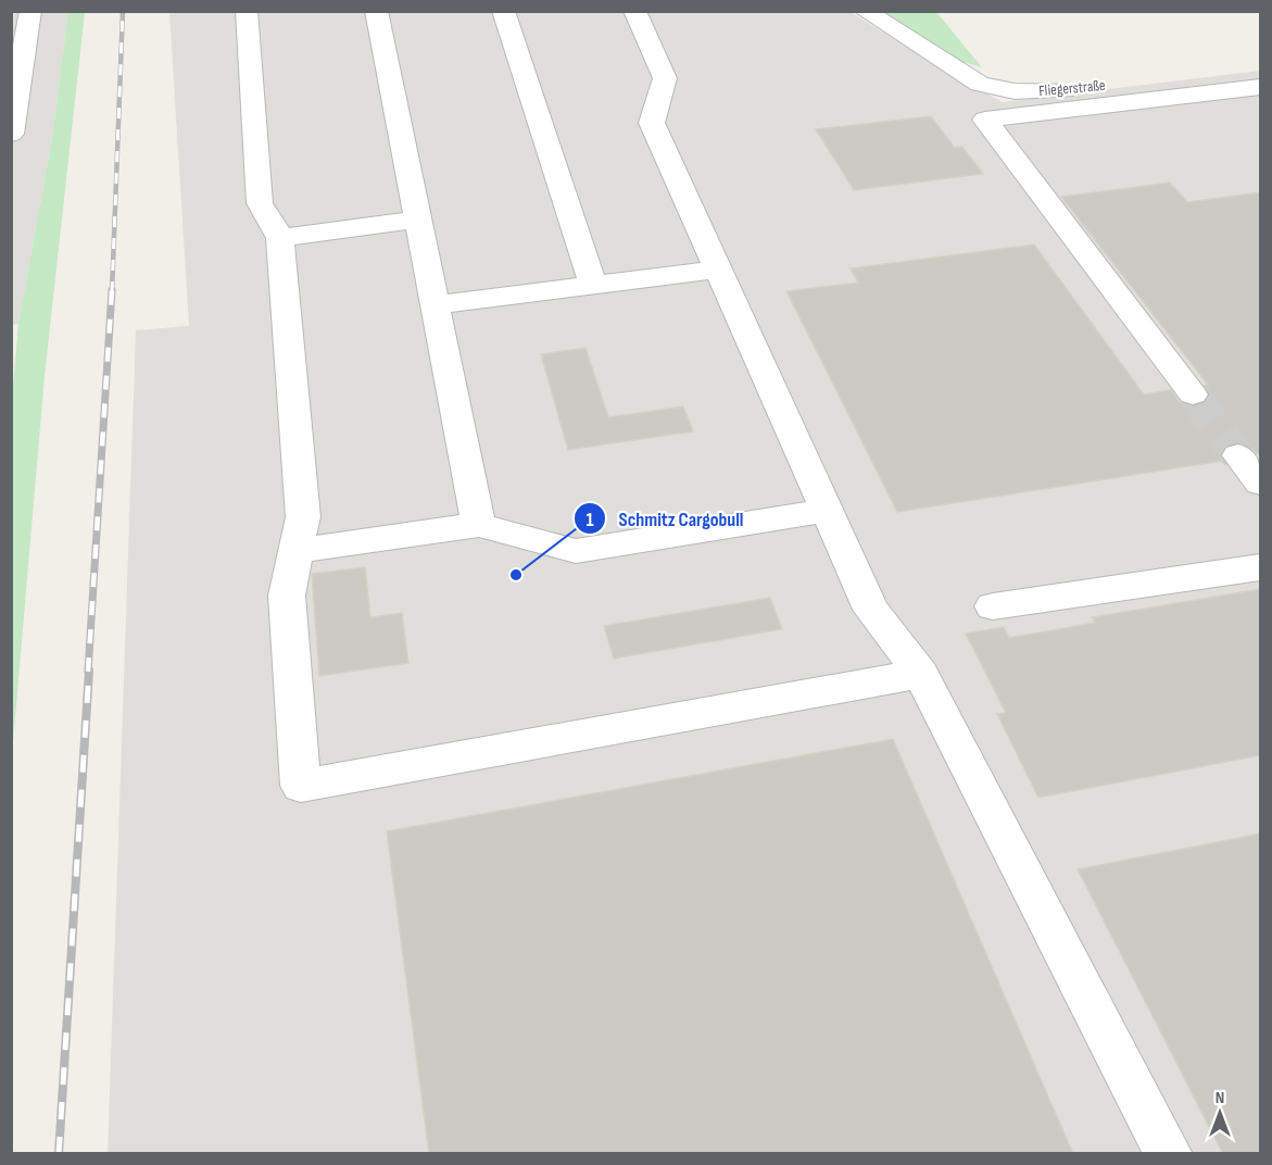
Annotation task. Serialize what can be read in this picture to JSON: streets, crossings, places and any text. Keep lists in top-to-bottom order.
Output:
{
  "streets": {
    "street": ["Fliegerstraße"]
  },
  "places": ["Schmitz Cargobull"],
  "north": "top"
}
